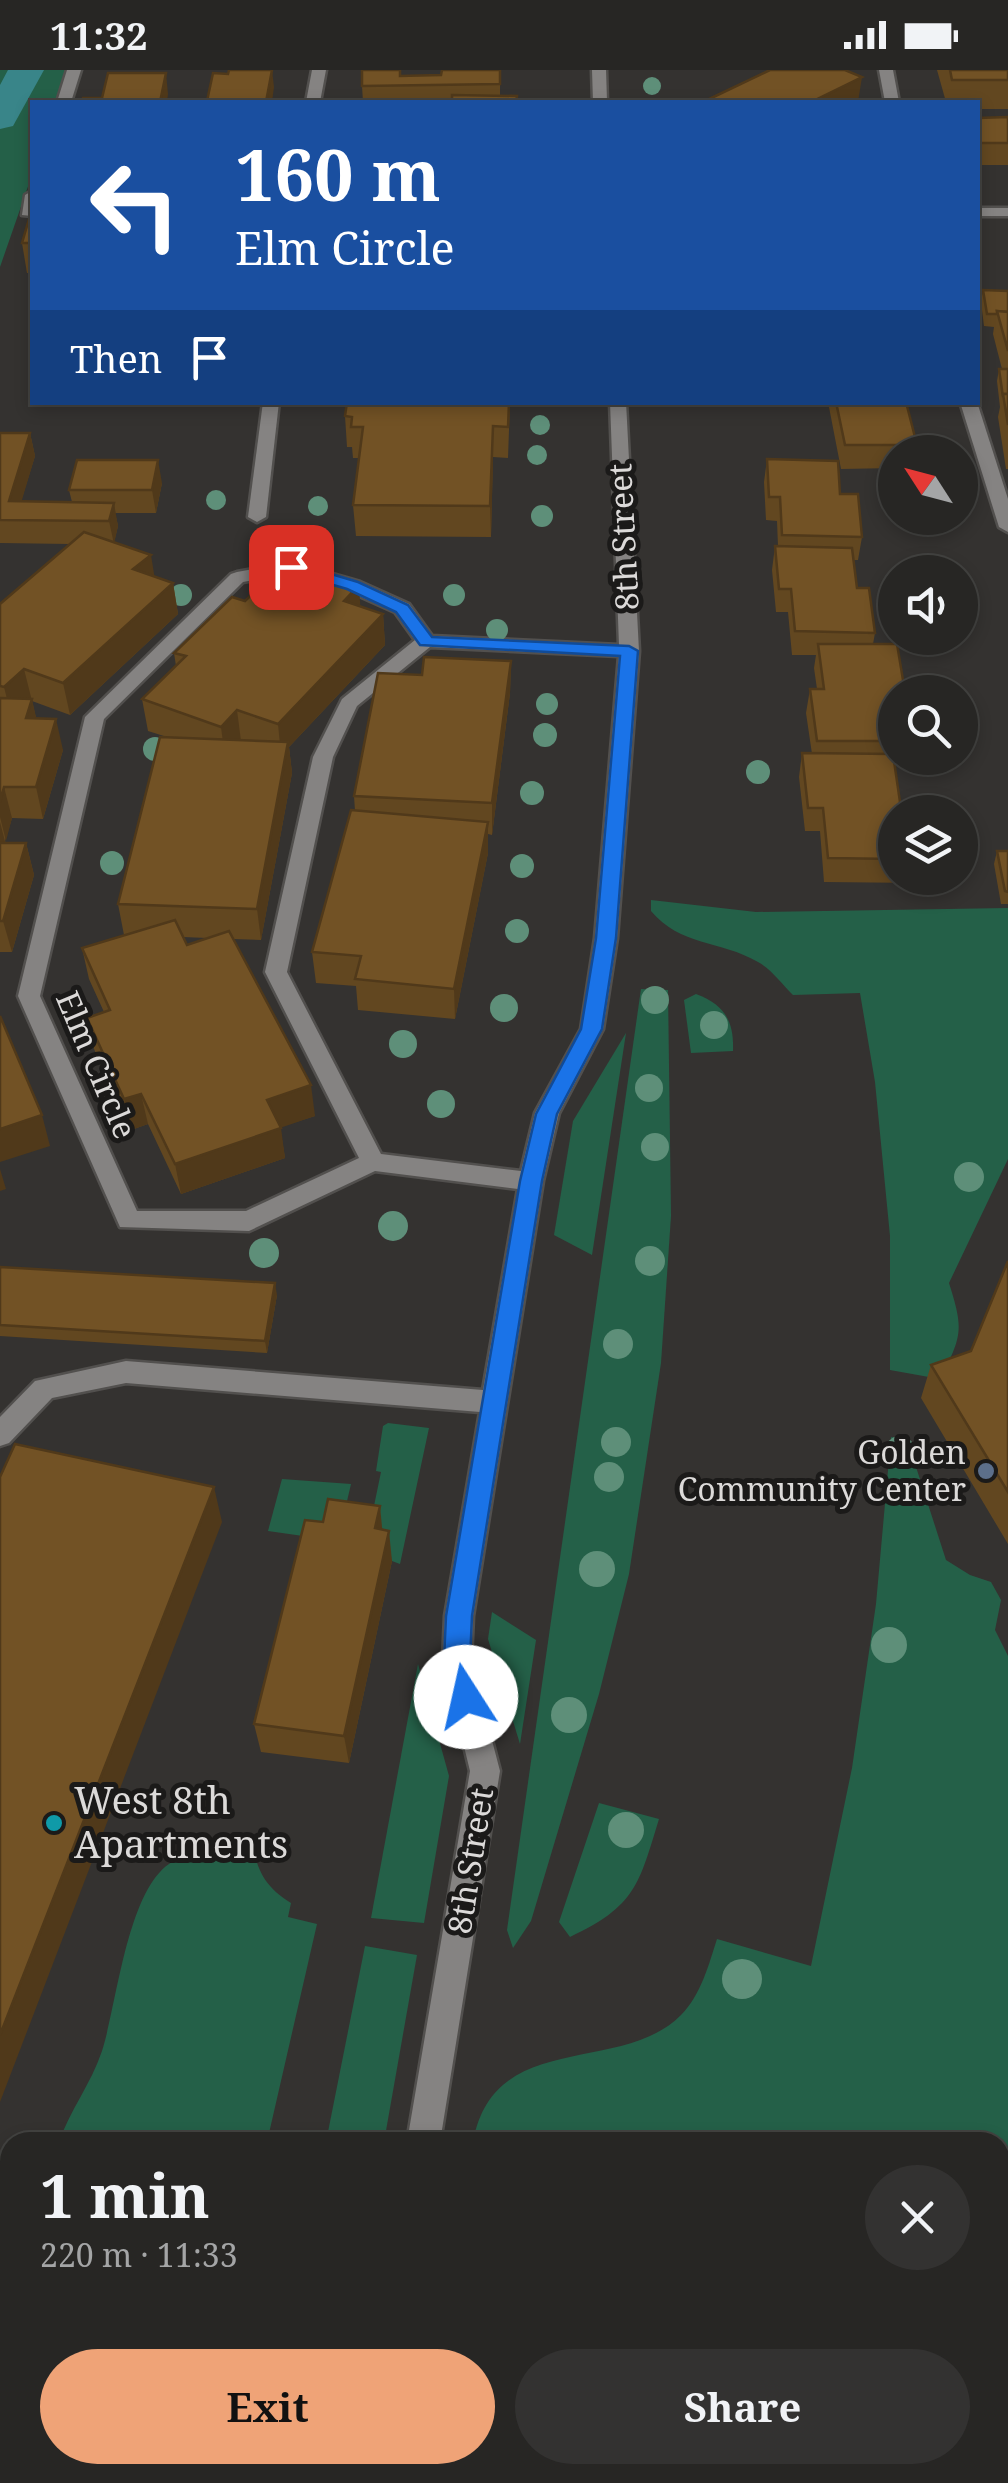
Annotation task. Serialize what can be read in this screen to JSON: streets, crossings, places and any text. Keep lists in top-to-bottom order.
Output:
{
  "streets": {
    "street": ["8th Street", "Elm Circle"]
  },
  "places": ["Golden Community Center", "West 8th Apartments"],
  "north": "top left",
  "page": {
    "status": "11:32",
    "turn": ["160 m", "Elm Circle"],
    "then": "Then",
    "heading": ["1 min", "220 m · 11:33"],
    "buttons": ["Exit", "Share"]
  }
}
